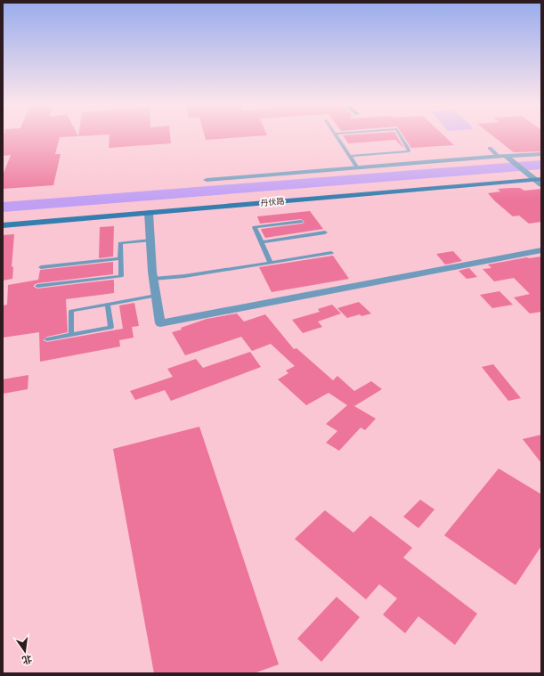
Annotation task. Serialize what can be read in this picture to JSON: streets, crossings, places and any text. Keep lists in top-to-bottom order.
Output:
{
  "streets": {
    "main road": ["丹伏路"]
  },
  "north": "bottom"
}
